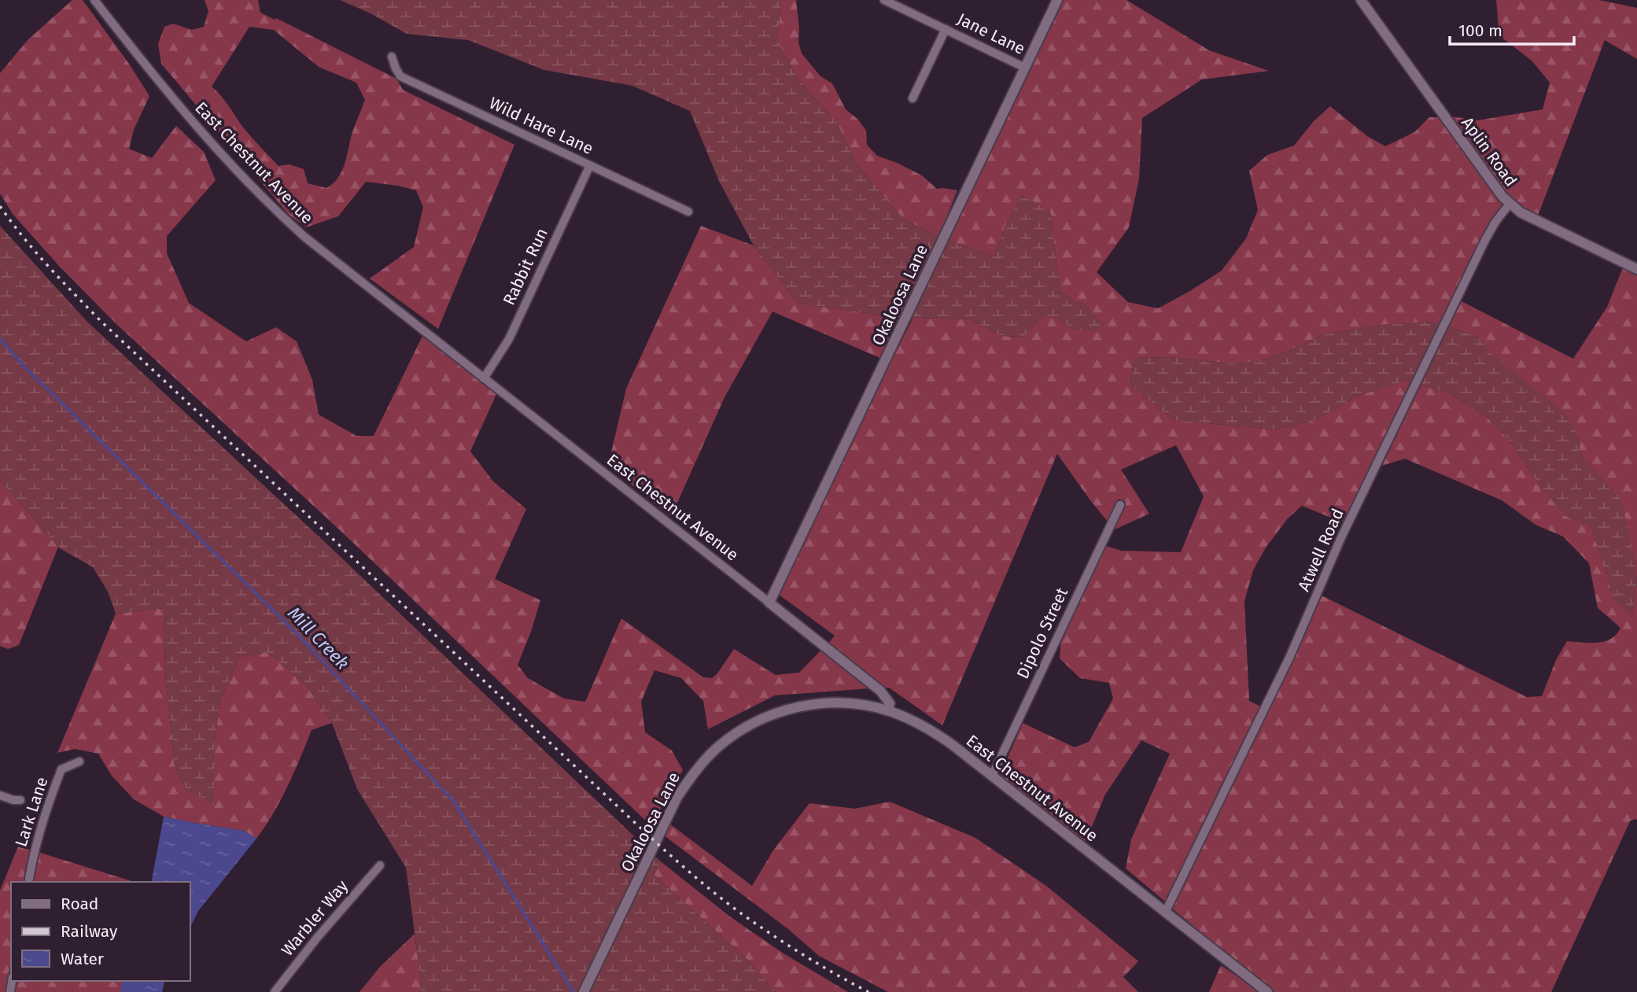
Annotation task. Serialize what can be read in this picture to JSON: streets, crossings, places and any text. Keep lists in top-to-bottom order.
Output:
{
  "streets": {
    "street": [
      "Jane Lane",
      "Wild Hare Lane",
      "Aplin Road",
      "East Chestnut Avenue",
      "Rabbit Run",
      "Okaloosa Lane",
      "Atwell Road",
      "Dipolo Street",
      "Lark Lane",
      "Warbler Way"
    ]
  },
  "crossings": [
    ["Jane Lane", "Okaloosa Lane"],
    ["Wild Hare Lane", "Rabbit Run"],
    ["Aplin Road", "Atwell Road"],
    ["East Chestnut Avenue", "Rabbit Run"],
    ["East Chestnut Avenue", "Okaloosa Lane"],
    ["East Chestnut Avenue", "Atwell Road"],
    ["East Chestnut Avenue", "Dipolo Street"]
  ],
  "water": ["Mill Creek"],
  "legend": ["Road", "Railway", "Water"],
  "scale_bar": "100 m"
}
